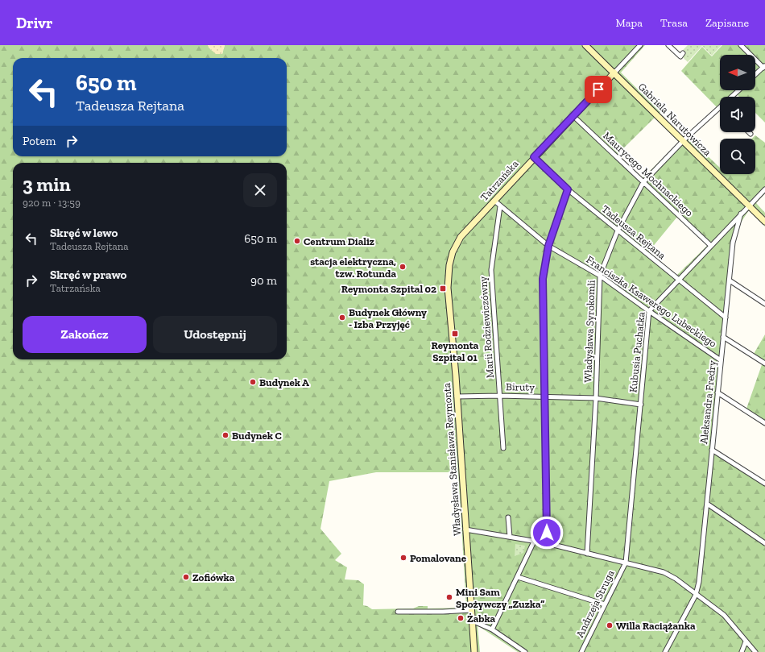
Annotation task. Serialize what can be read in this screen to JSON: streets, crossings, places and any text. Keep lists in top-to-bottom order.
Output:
{
  "streets": {
    "street": [
      "Gabriela Narutowicza",
      "Maurycego Mochnackiego",
      "Tatrzańska",
      "Tadeusza Rejtana",
      "Franciszka Ksawerego Lubeckiego",
      "Marii Rodziewiczówny",
      "Władysława Syrokomli",
      "Kubusia Puchatka",
      "Biruty",
      "Aleksandra Fredry",
      "Władysława Stanisława Reymonta",
      "Andrzeja Struga"
    ]
  },
  "crossings": [
    ["Gabriela Narutowicza", "Tatrzańska"],
    ["Gabriela Narutowicza", "Władysława Syrokomli"],
    ["Gabriela Narutowicza", "Kubusia Puchatka"],
    ["Maurycego Mochnackiego", "Tatrzańska"],
    ["Maurycego Mochnackiego", "Władysława Syrokomli"],
    ["Maurycego Mochnackiego", "Kubusia Puchatka"],
    ["Tatrzańska", "Tadeusza Rejtana"],
    ["Tatrzańska", "Franciszka Ksawerego Lubeckiego"],
    ["Tatrzańska", "Władysława Stanisława Reymonta"],
    ["Tadeusza Rejtana", "Władysława Syrokomli"],
    ["Tadeusza Rejtana", "Kubusia Puchatka"],
    ["Tadeusza Rejtana", "Aleksandra Fredry"],
    ["Franciszka Ksawerego Lubeckiego", "Marii Rodziewiczówny"],
    ["Franciszka Ksawerego Lubeckiego", "Władysława Syrokomli"],
    ["Franciszka Ksawerego Lubeckiego", "Kubusia Puchatka"],
    ["Franciszka Ksawerego Lubeckiego", "Aleksandra Fredry"],
    ["Marii Rodziewiczówny", "Biruty"],
    ["Władysława Syrokomli", "Biruty"],
    ["Kubusia Puchatka", "Biruty"],
    ["Kubusia Puchatka", "Aleksandra Fredry"],
    ["Kubusia Puchatka", "Andrzeja Struga"],
    ["Biruty", "Władysława Stanisława Reymonta"]
  ],
  "places": {
    "other": [
      "Centrum Dializ",
      "stacja elektryczna, tzw. Rotunda",
      "Budynek Główny - Izba Przyjęć",
      "Budynek A",
      "Budynek C",
      "Pomalovane",
      "Zofiówka",
      "Mini Sam Spożywczy „Zuzka”",
      "Żabka",
      "Willa Raciążanka"
    ],
    "transit": ["Reymonta Szpital 02", "Reymonta Szpital 01"]
  },
  "north": "left",
  "page": {
    "header": "Drivr",
    "nav": ["Mapa", "Trasa", "Zapisane"],
    "turn": ["650 m", "Tadeusza Rejtana"],
    "then": "Potem",
    "heading": ["3 min", "920 m · 13:59"],
    "list": [
      {
        "name": "Skręć w lewo",
        "note": "Tadeusza Rejtana",
        "value": "650 m"
      },
      {
        "name": "Skręć w prawo",
        "note": "Tatrzańska",
        "value": "90 m"
      }
    ],
    "buttons": ["Zakończ", "Udostępnij"]
  }
}
